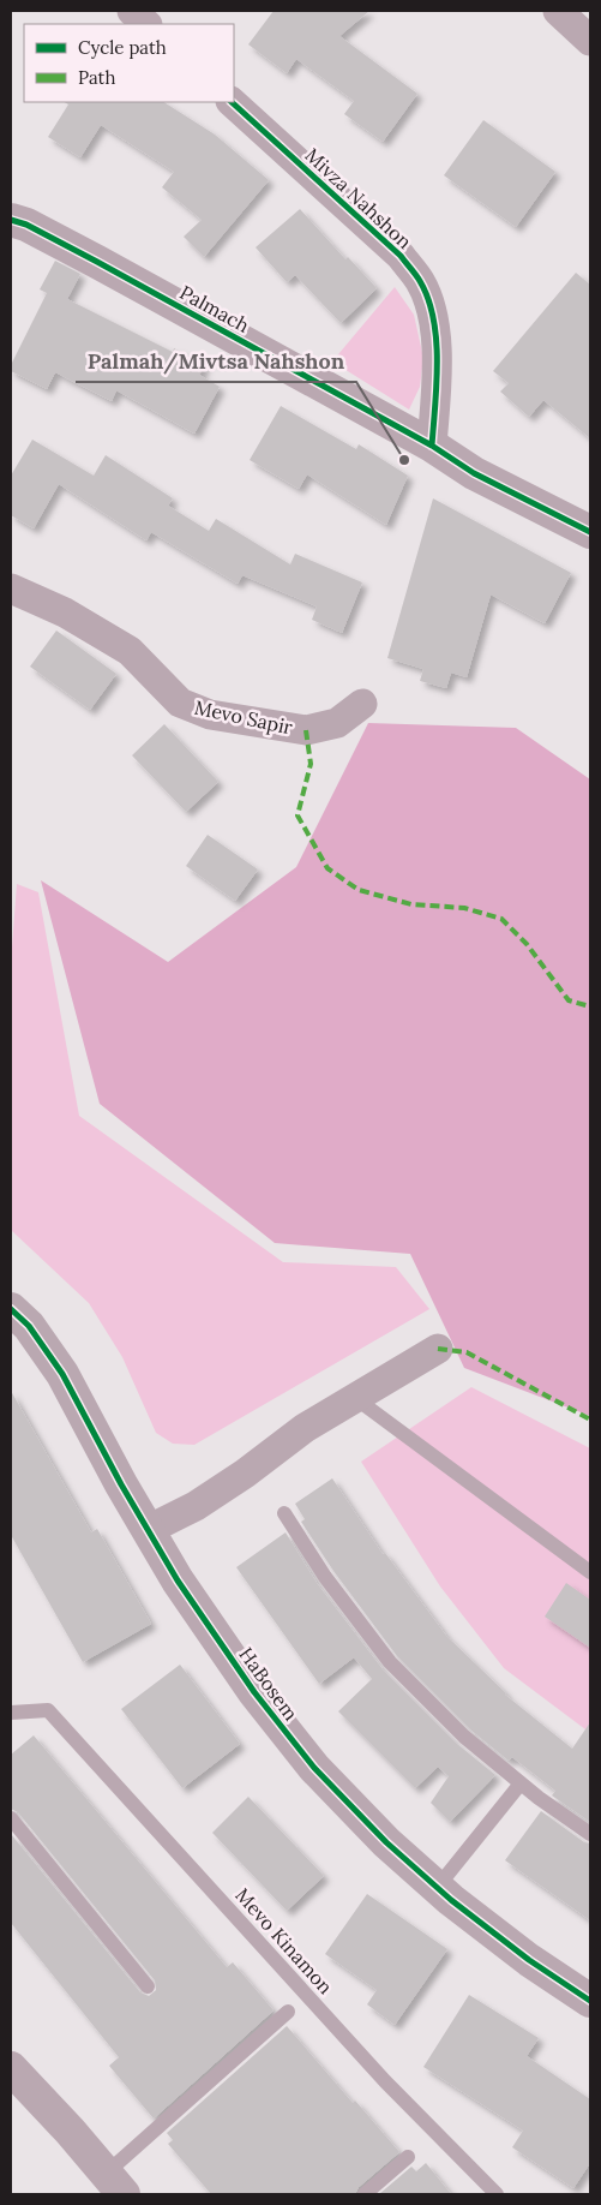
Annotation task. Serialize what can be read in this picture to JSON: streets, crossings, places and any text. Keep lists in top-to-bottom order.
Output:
{
  "streets": {
    "street": [
      "Mivza Nahshon",
      "Palmach",
      "Mevo Sapir",
      "HaBosem"
    ],
    "lane": ["Mevo Kinamon"]
  },
  "crossings": [
    ["Mivza Nahshon", "Palmach"]
  ],
  "places": ["Palmah/Mivtsa Nahshon"],
  "legend": ["Cycle path", "Path"]
}
